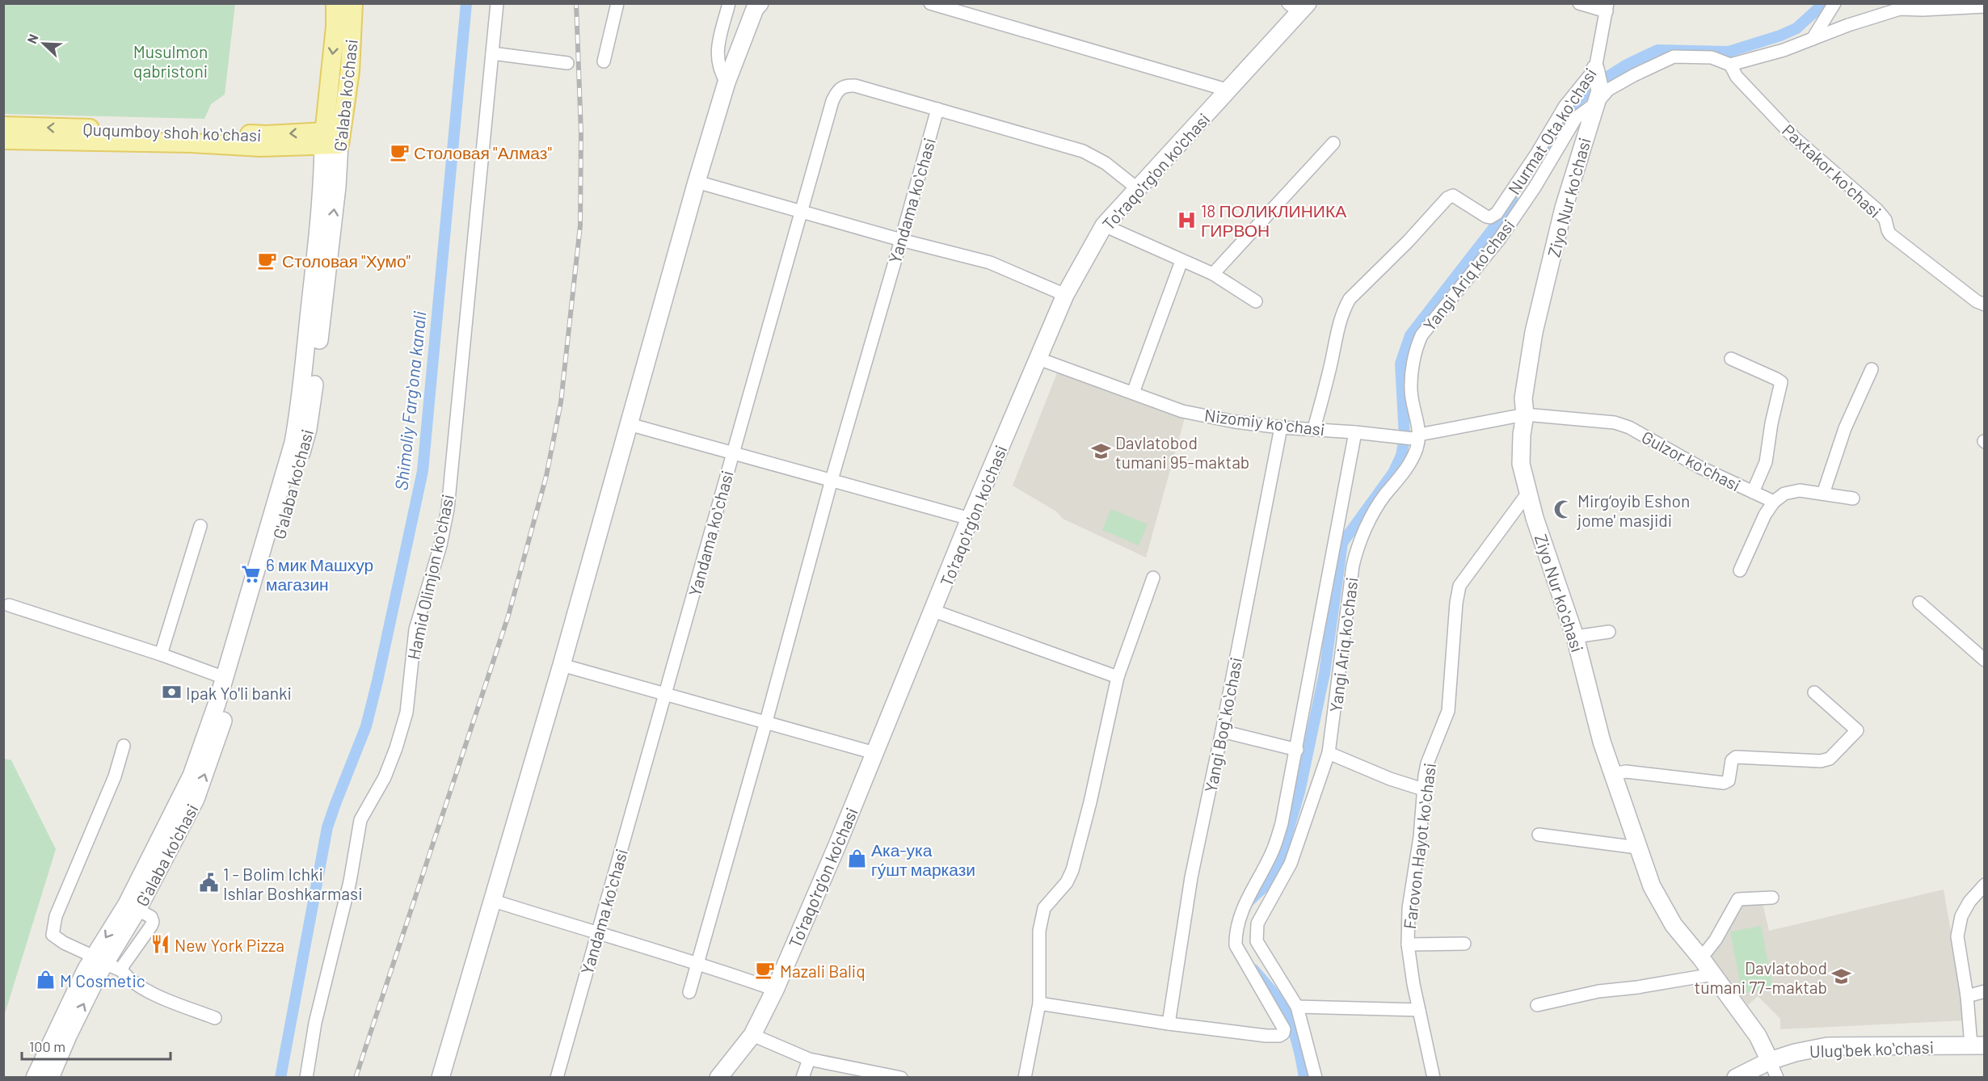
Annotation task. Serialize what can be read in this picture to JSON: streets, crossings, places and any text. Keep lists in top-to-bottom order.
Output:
{
  "streets": {
    "main road": [
      "G'alaba ko'chasi",
      "Ququmboy shoh koʻchasi",
      "To'raqo'rg'on ko'chasi",
      "Ziyo Nur koʻchasi",
      "Ulugʻbek koʻchasi"
    ],
    "street": [
      "Nurmat Ota koʻchasi",
      "Paxtakor koʻchasi",
      "Yandama koʻchasi",
      "Yangi Ariq koʻchasi",
      "Nizomiy koʻchasi",
      "Gulzor koʻchasi",
      "Hamid Olimjon koʻchasi",
      "Yangi Bogʻ koʻchasi",
      "Farovon Hayot koʻchasi"
    ]
  },
  "crossings": [
    ["G'alaba ko'chasi", "Ququmboy shoh koʻchasi"],
    ["Nurmat Ota koʻchasi", "Nizomiy koʻchasi"],
    ["Paxtakor koʻchasi", "Yangi Ariq koʻchasi"],
    ["To'raqo'rg'on ko'chasi", "Yandama koʻchasi"],
    ["To'raqo'rg'on ko'chasi", "Nizomiy koʻchasi"],
    ["Ziyo Nur koʻchasi", "Yangi Ariq koʻchasi"],
    ["Ziyo Nur koʻchasi", "Gulzor koʻchasi"],
    ["Ziyo Nur koʻchasi", "Farovon Hayot koʻchasi"],
    ["Ziyo Nur koʻchasi", "Ulugʻbek koʻchasi"],
    ["Yangi Ariq koʻchasi", "Nizomiy koʻchasi"],
    ["Yangi Ariq koʻchasi", "Gulzor koʻchasi"],
    ["Nizomiy koʻchasi", "Gulzor koʻchasi"],
    ["Nizomiy koʻchasi", "Yangi Bogʻ koʻchasi"]
  ],
  "water": ["Shimoliy Fargʻona kanali"],
  "parks": ["Musulmon qabristoni"],
  "places": {
    "cafe": ["Столовая \"Алмаз\"", "Столовая \"Хумо\"", "Mazali Baliq"],
    "hospital": ["18 ПОЛИКЛИНИКА ГИРВОН"],
    "school or university": ["Davlatobod tumani 95-maktab", "Davlatobod tumani 77-maktab"],
    "mosque": ["Mirg‘oyib Eshon jome' masjidi"],
    "supermarket": ["6 мик Машхур магазин"],
    "bank": ["Ipak Yo'li banki"],
    "shop": ["Ака-ука гу́шт маркази", "M Cosmetic"],
    "public building": ["1 - Bolim Ichki Ishlar Boshkarmasi"],
    "restaurant": ["New York Pizza"]
  },
  "scale_bar": "100 m",
  "north": "top left"
}
